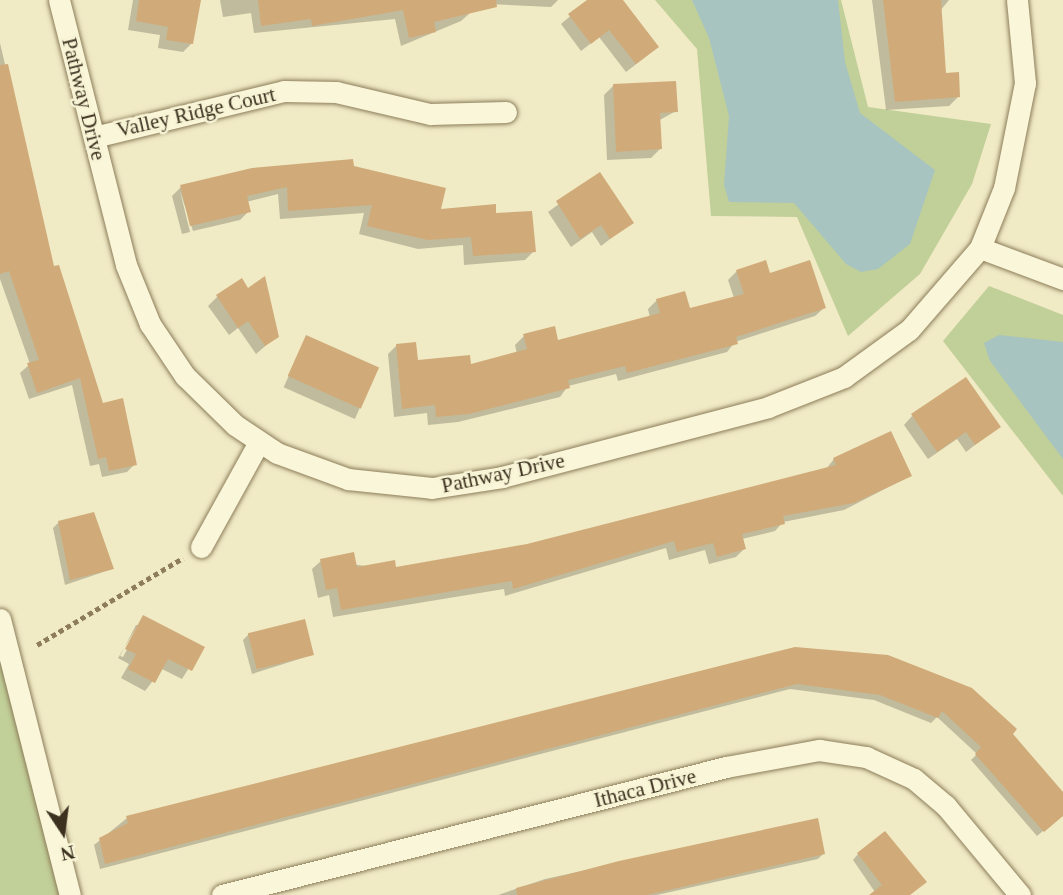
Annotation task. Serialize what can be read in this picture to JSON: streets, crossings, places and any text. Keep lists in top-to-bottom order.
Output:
{
  "streets": {
    "street": ["Pathway Drive", "Valley Ridge Court", "Ithaca Drive"]
  },
  "crossings": [
    ["Pathway Drive", "Valley Ridge Court"]
  ],
  "north": "bottom"
}
